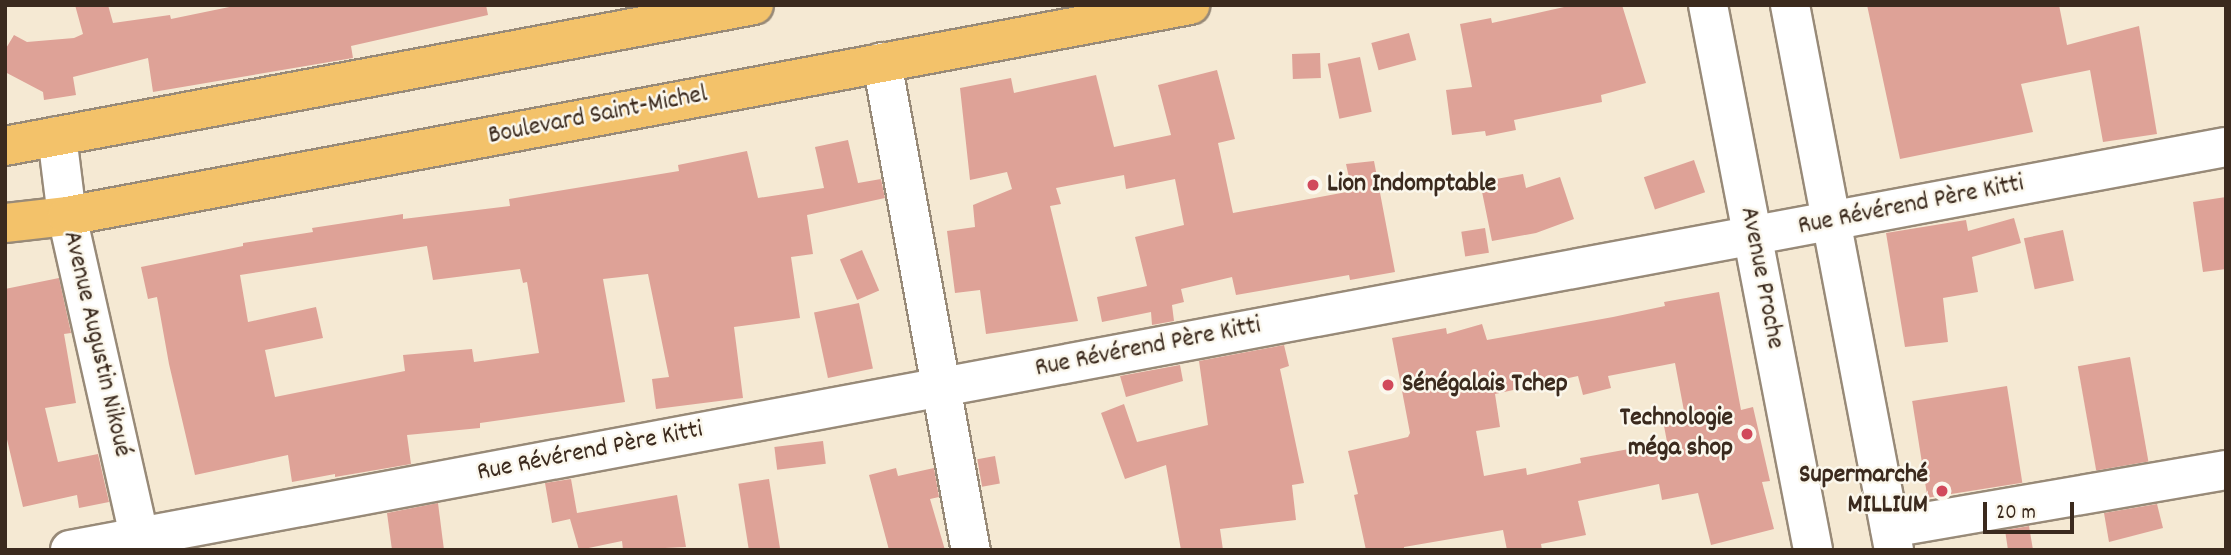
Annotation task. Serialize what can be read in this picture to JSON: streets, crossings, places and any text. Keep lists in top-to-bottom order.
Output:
{
  "streets": {
    "main road": ["Boulevard Saint-Michel"],
    "street": ["Rue Révérend Père Kitti", "Avenue Proche", "Avenue Augustin Nikoué"]
  },
  "crossings": [
    ["Boulevard Saint-Michel", "Avenue Augustin Nikoué"],
    ["Rue Révérend Père Kitti", "Avenue Proche"],
    ["Rue Révérend Père Kitti", "Avenue Augustin Nikoué"]
  ],
  "places": [
    "Lion Indomptable",
    "Sénégalais Tchep",
    "Technologie méga shop",
    "Supermarché MILLIUM"
  ],
  "scale_bar": "20 m"
}
